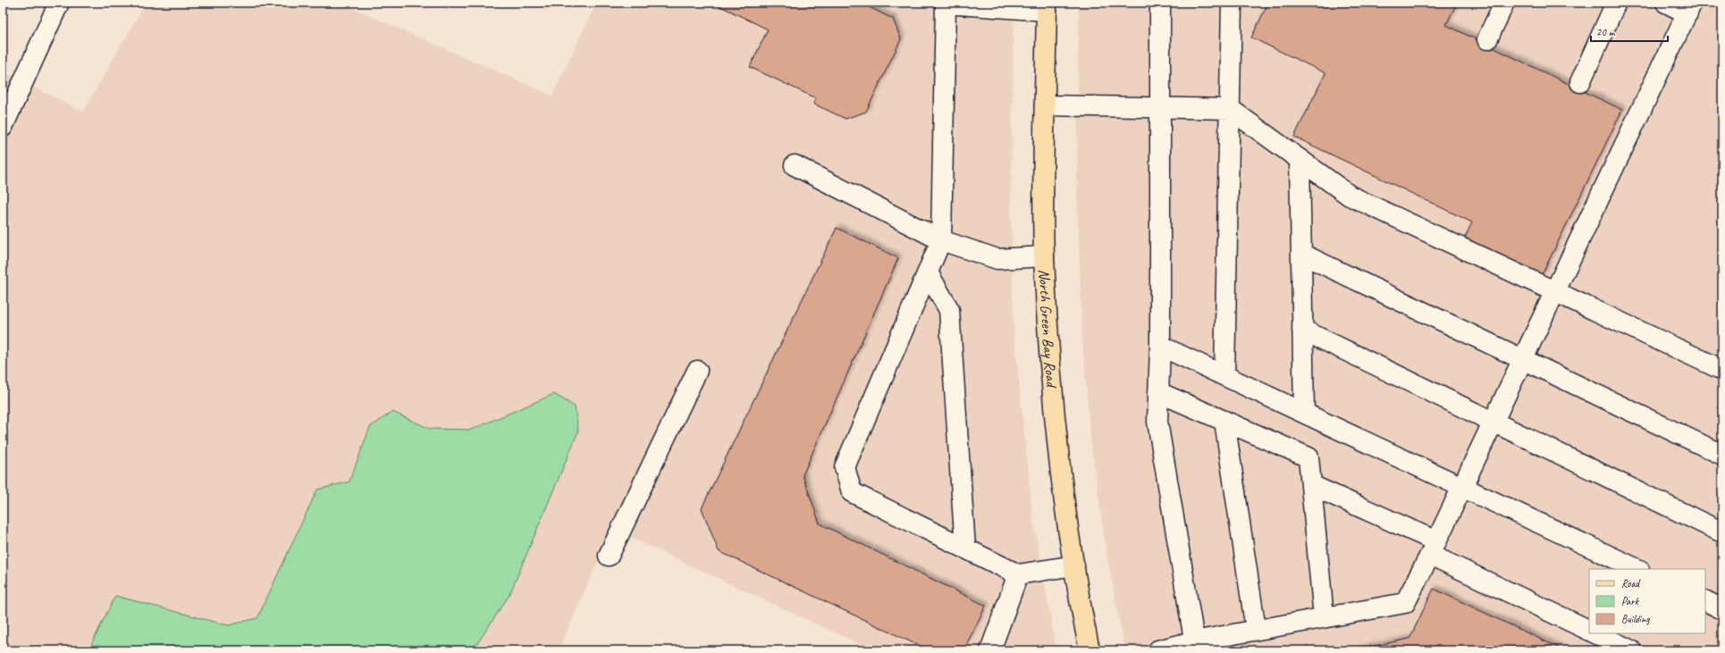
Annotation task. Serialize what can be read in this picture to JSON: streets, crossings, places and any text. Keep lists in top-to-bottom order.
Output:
{
  "streets": {
    "main road": ["North Green Bay Road"]
  },
  "legend": ["Road", "Park", "Building"],
  "scale_bar": "20 m"
}
